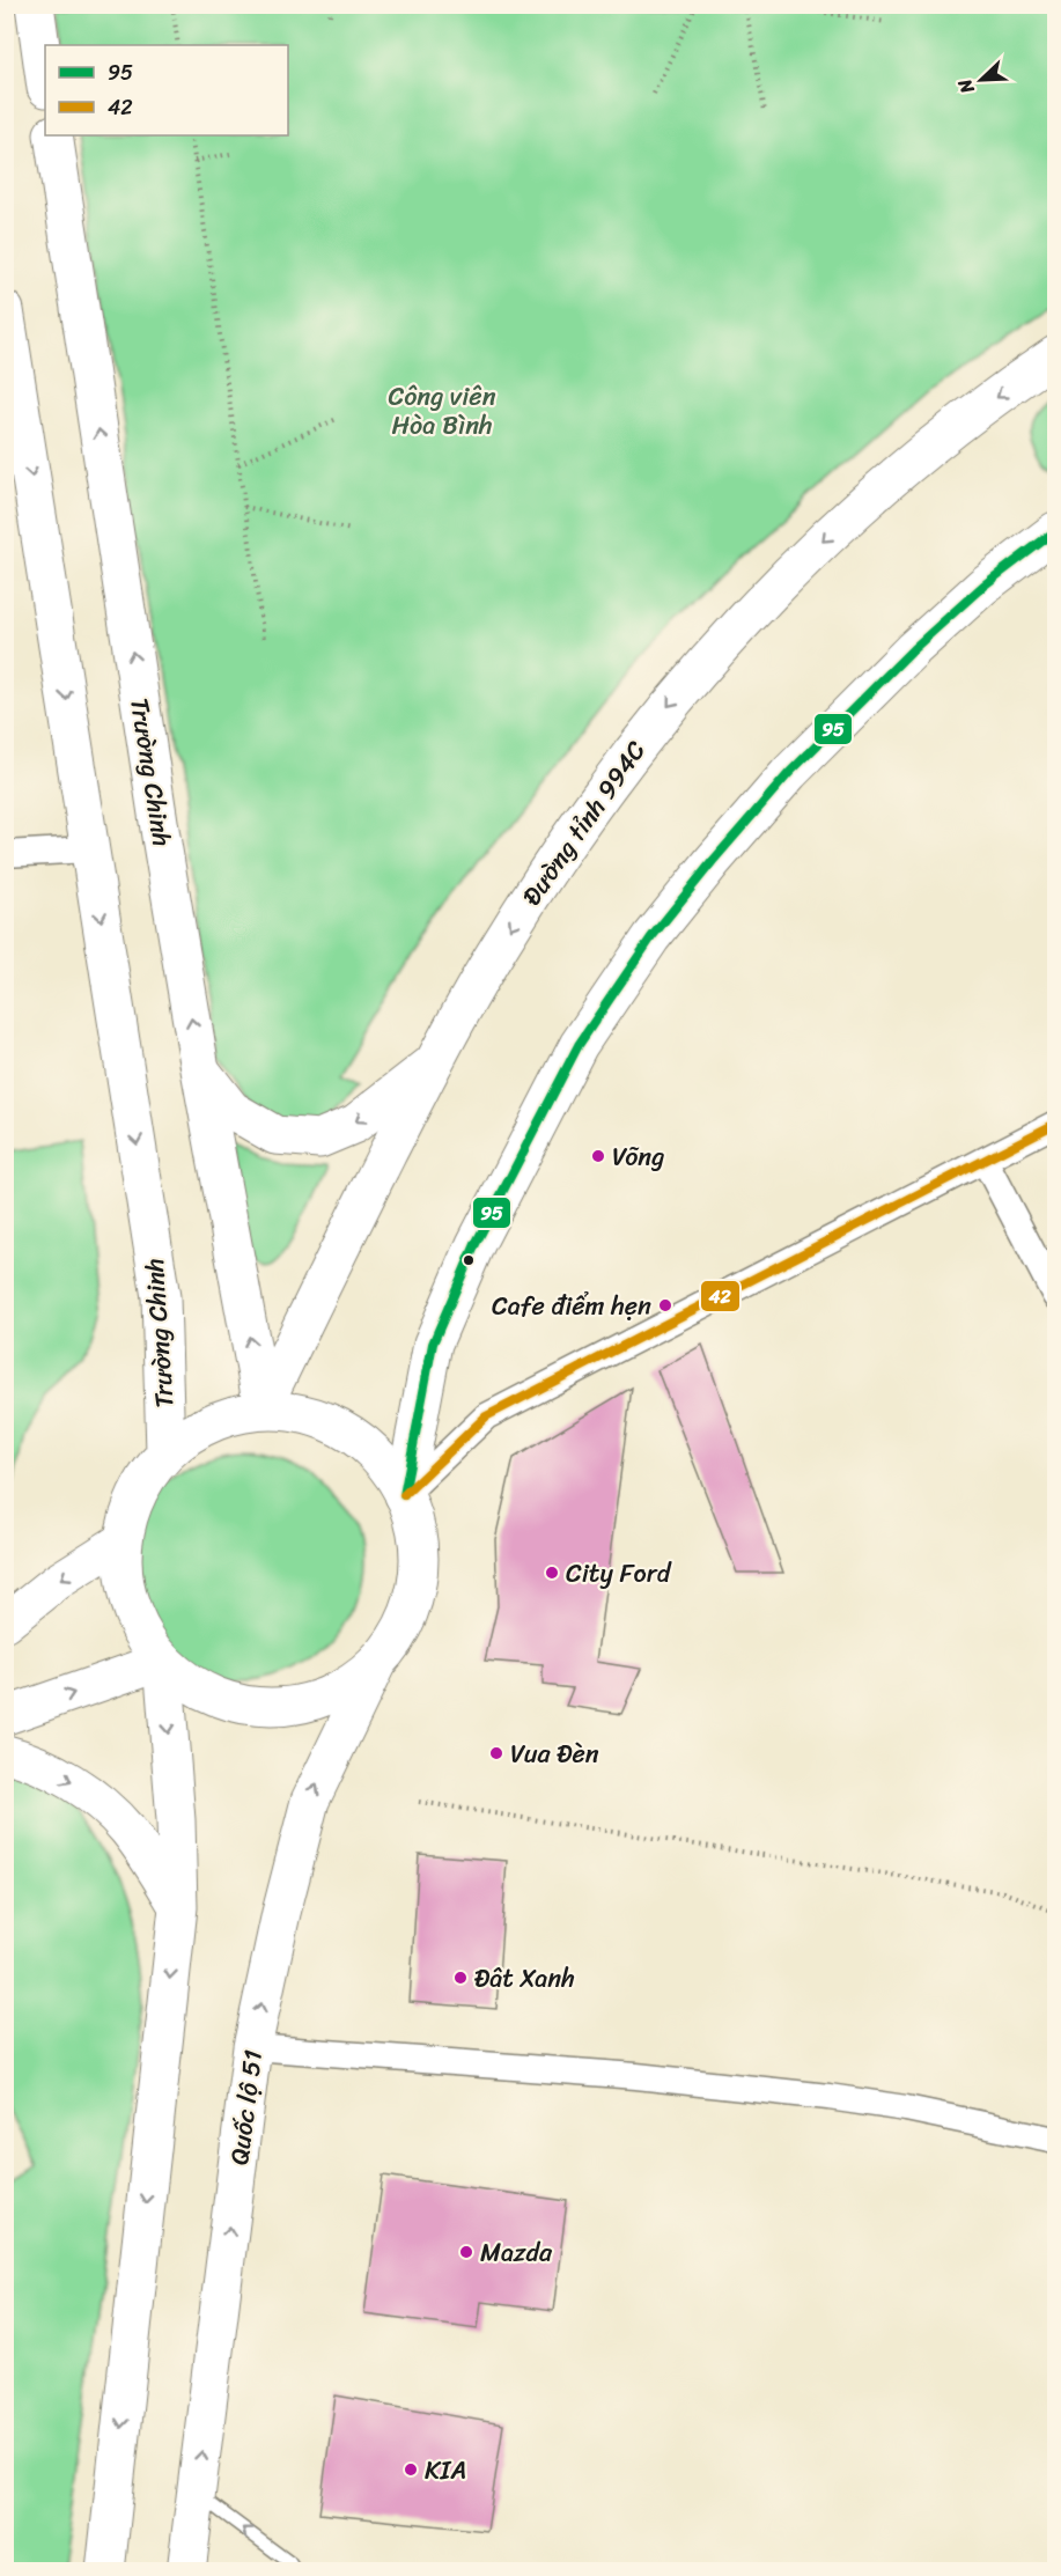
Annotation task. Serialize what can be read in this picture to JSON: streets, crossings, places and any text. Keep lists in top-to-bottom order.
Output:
{
  "streets": {
    "main road": ["Trường Chinh", "Đường tỉnh 994C", "Quốc lộ 51"]
  },
  "crossings": [
    ["Trường Chinh", "Đường tỉnh 994C"]
  ],
  "parks": ["Công viên Hòa Bình"],
  "places": [
    "Võng",
    "Cafe điểm hẹn",
    "City Ford",
    "Vua Đèn",
    "Đât Xanh",
    "Mazda",
    "KIA"
  ],
  "lines": ["transit line 95", "transit line 42"],
  "legend": ["95", "42"],
  "north": "bottom left"
}
